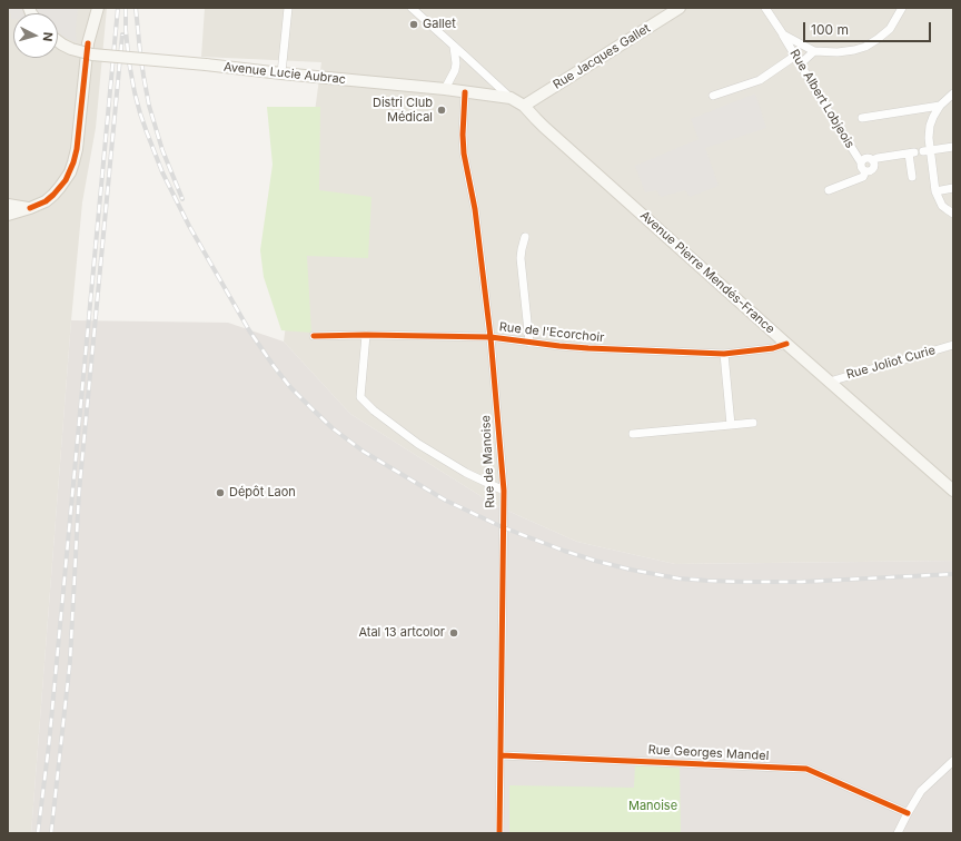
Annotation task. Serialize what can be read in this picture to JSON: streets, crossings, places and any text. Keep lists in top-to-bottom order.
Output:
{
  "streets": {
    "main road": ["Rue Jacques Gallet", "Avenue Lucie Aubrac", "Avenue Pierre Mendés-France"],
    "street": [
      "Rue Albert Lobjeois",
      "Rue de l'Ecorchoir",
      "Rue Joliot Curie",
      "Rue de Manoise",
      "Rue Georges Mandel"
    ]
  },
  "crossings": [
    ["Rue Jacques Gallet", "Avenue Lucie Aubrac"],
    ["Rue Jacques Gallet", "Avenue Pierre Mendés-France"],
    ["Avenue Lucie Aubrac", "Avenue Pierre Mendés-France"],
    ["Avenue Lucie Aubrac", "Rue de Manoise"],
    ["Avenue Pierre Mendés-France", "Rue de l'Ecorchoir"],
    ["Avenue Pierre Mendés-France", "Rue Joliot Curie"],
    ["Rue de l'Ecorchoir", "Rue de Manoise"],
    ["Rue de Manoise", "Rue Georges Mandel"]
  ],
  "parks": ["Manoise"],
  "places": [
    "Gallet",
    "Distri Club Médical",
    "Dépôt Laon",
    "Atal 13 artcolor"
  ],
  "scale_bar": "100 m",
  "north": "right"
}
